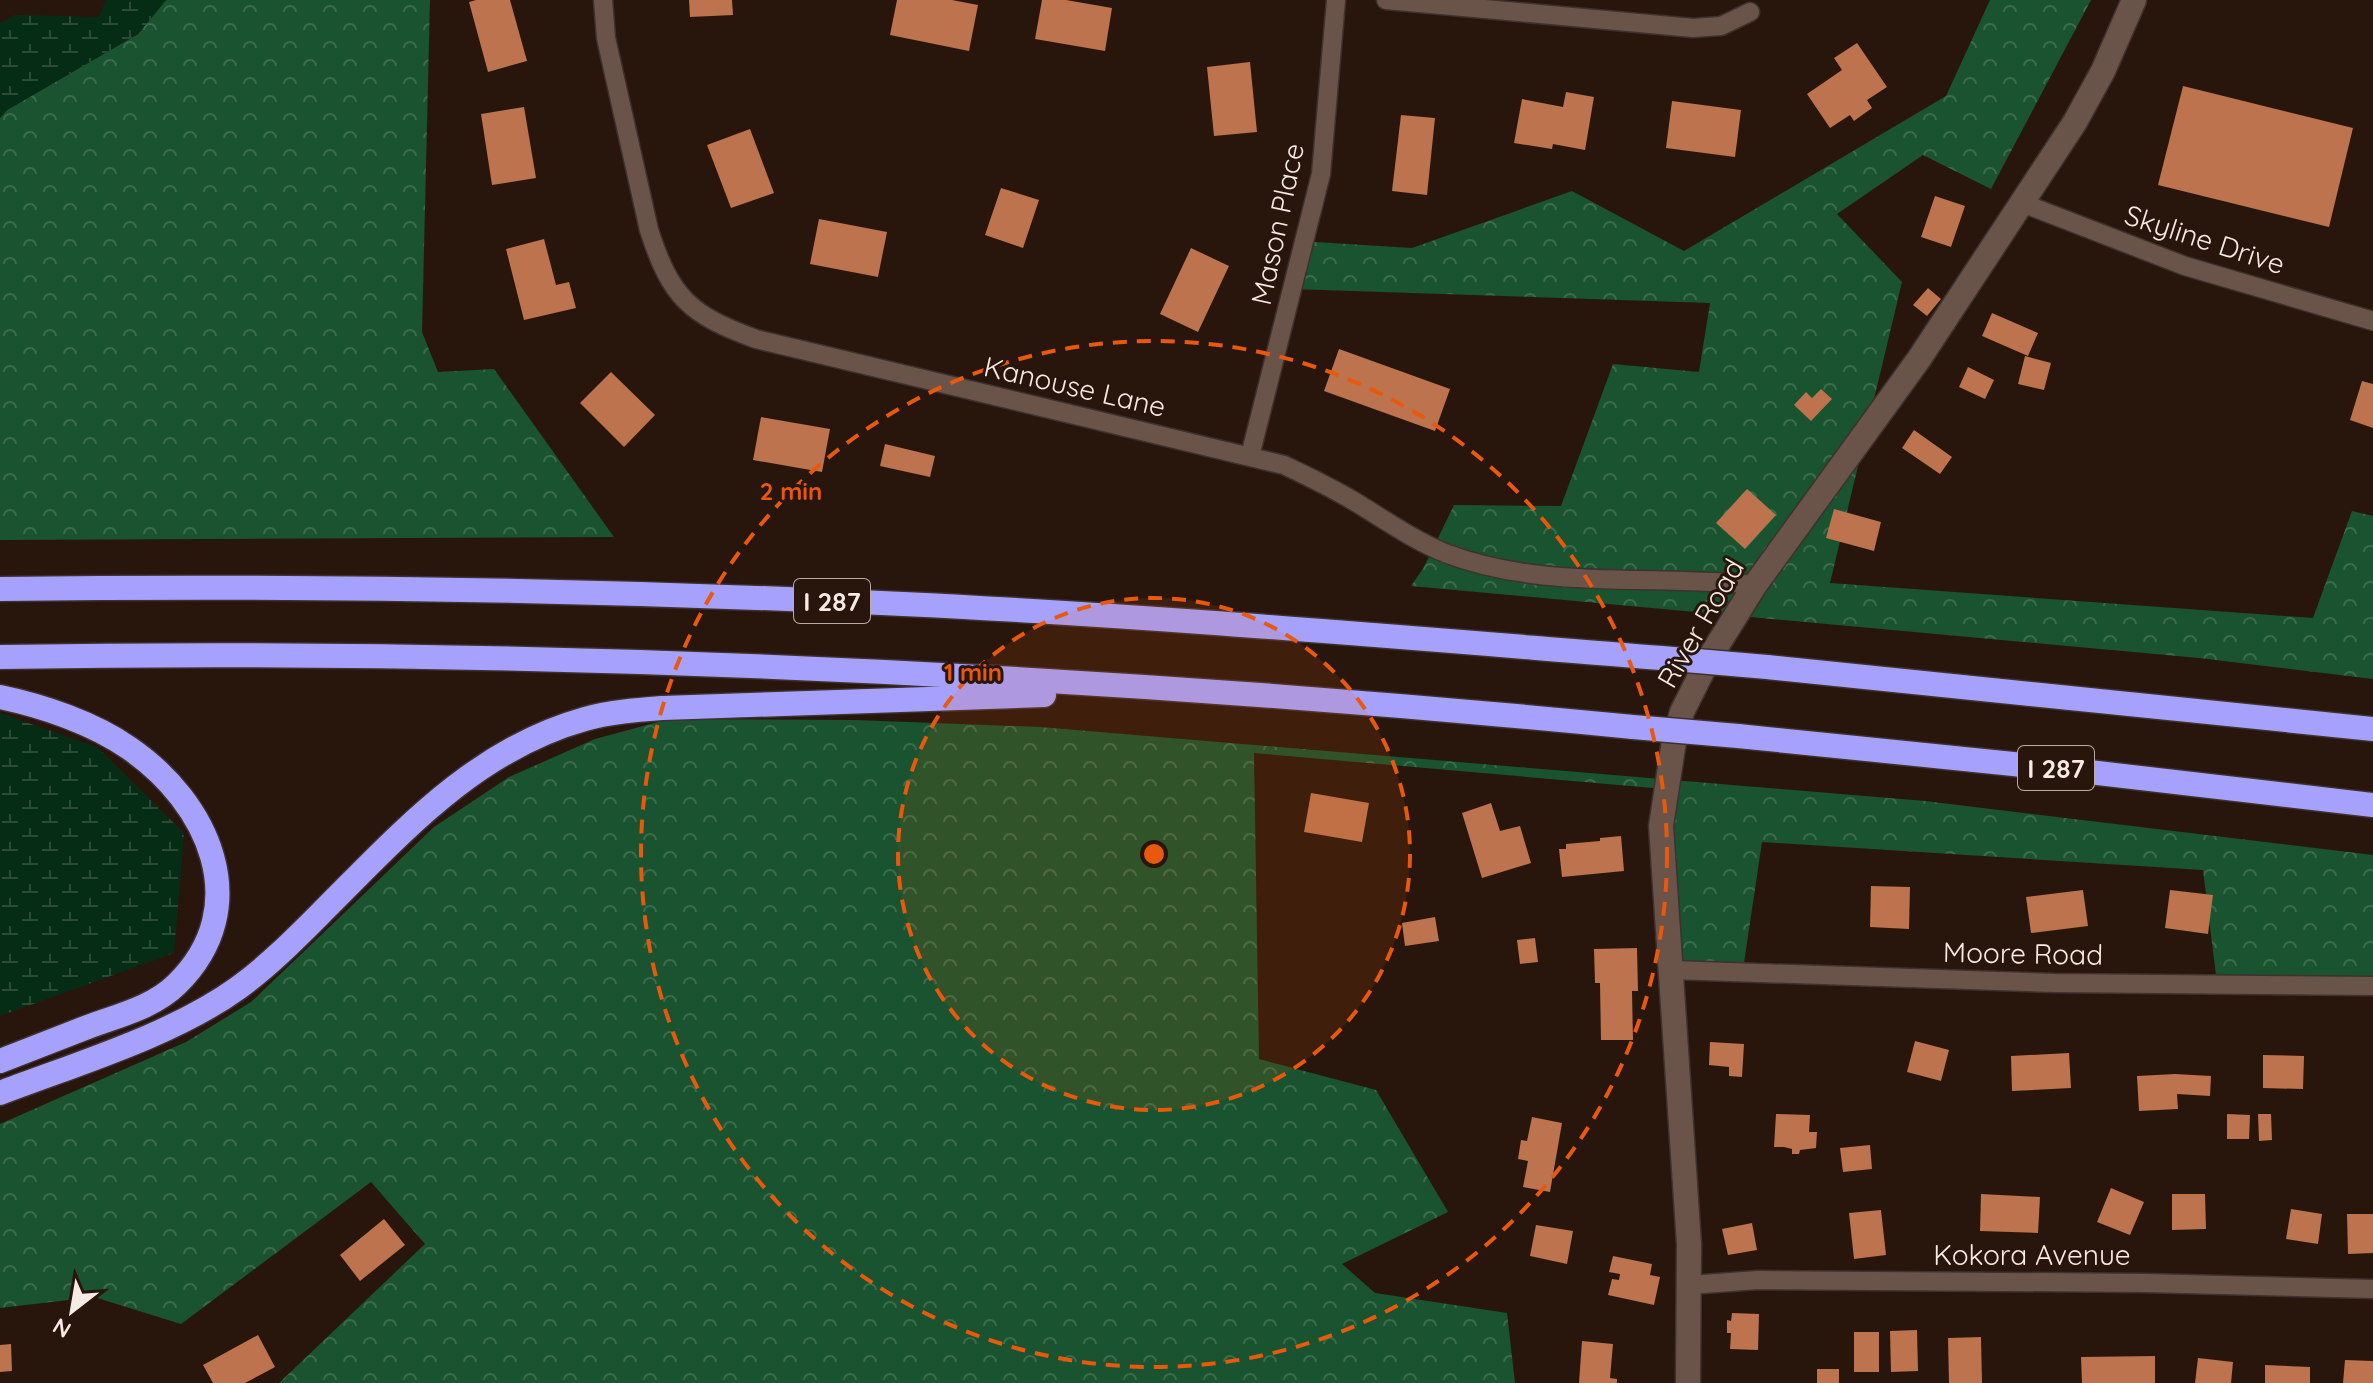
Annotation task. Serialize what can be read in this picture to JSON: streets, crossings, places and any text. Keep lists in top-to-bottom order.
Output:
{
  "streets": {
    "highway": ["I 287"],
    "street": [
      "Mason Place",
      "Skyline Drive",
      "Kanouse Lane",
      "River Road",
      "Moore Road",
      "Kokora Avenue"
    ]
  },
  "crossings": [
    ["Mason Place", "Kanouse Lane"],
    ["Skyline Drive", "River Road"],
    ["Kanouse Lane", "River Road"],
    ["River Road", "Moore Road"],
    ["River Road", "Kokora Avenue"]
  ],
  "north": "bottom left",
  "rings": ["2 min", "1 min"]
}
